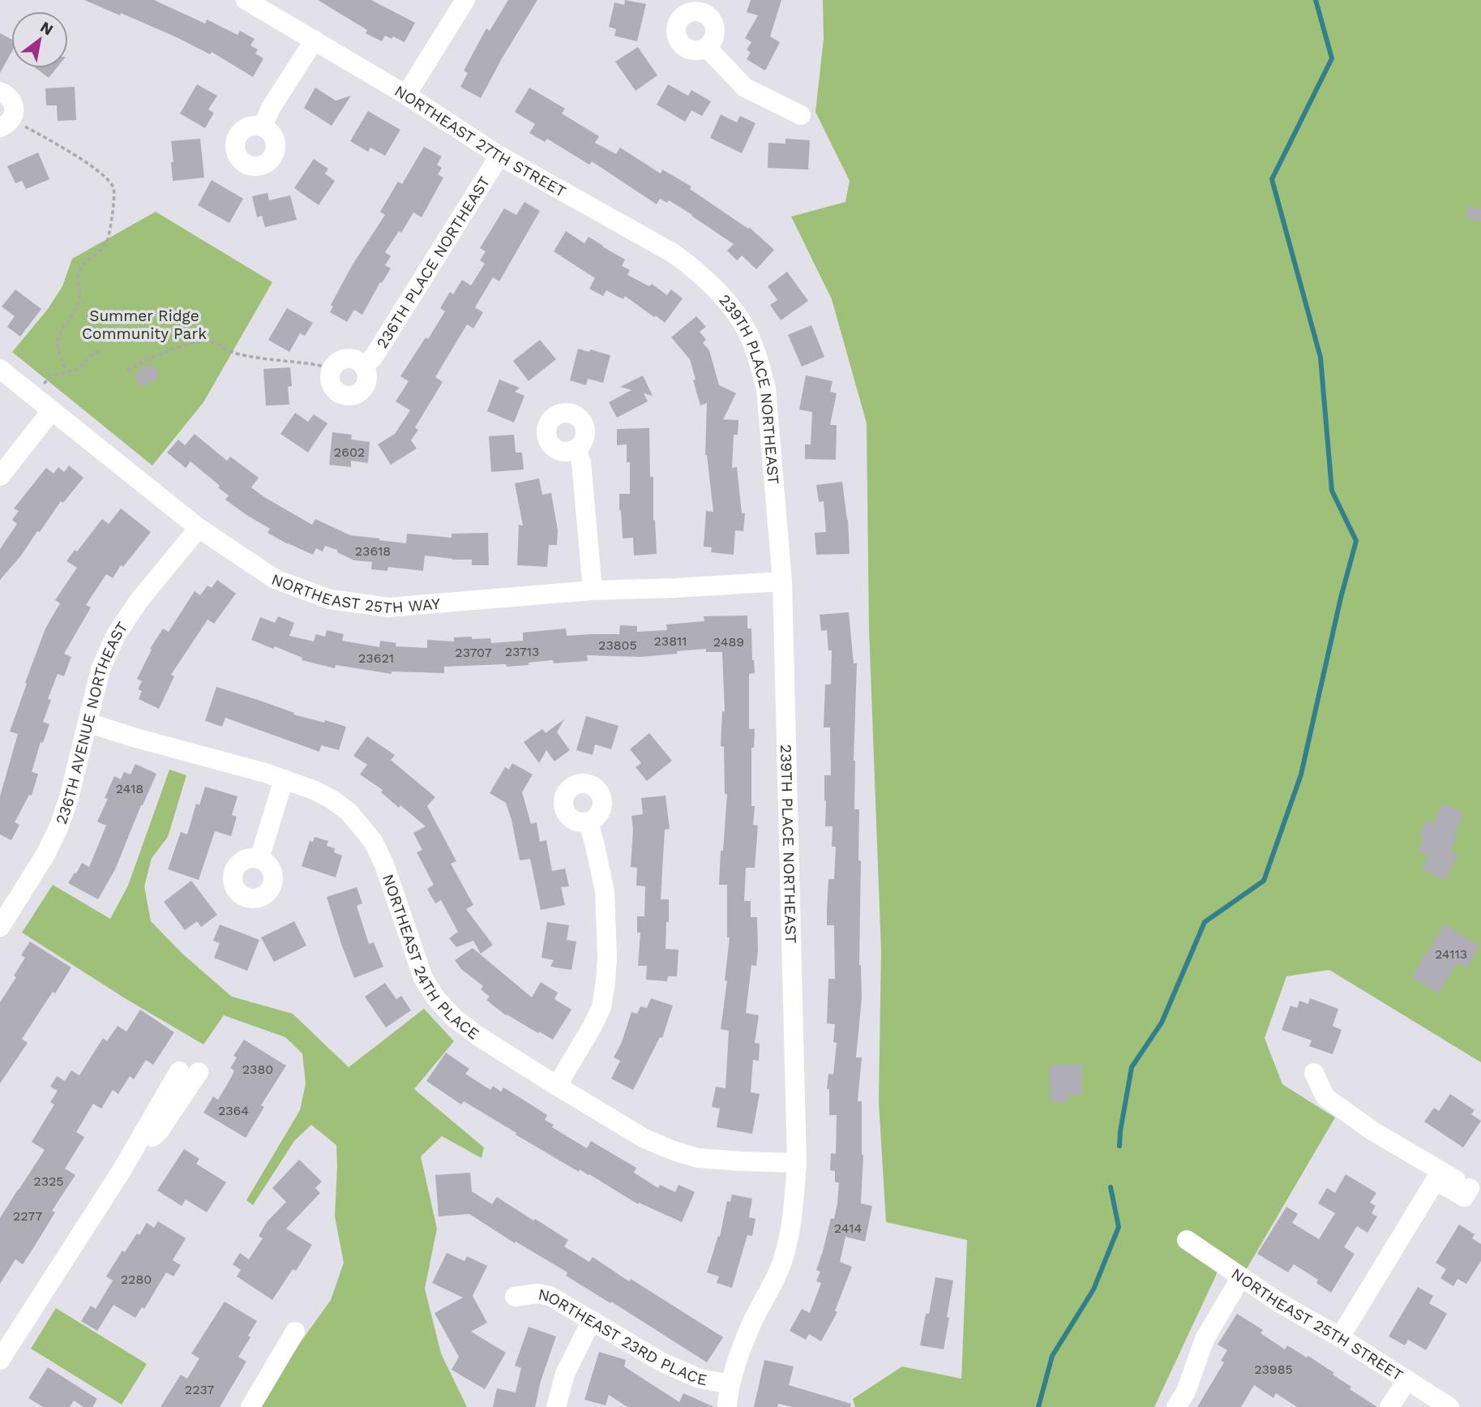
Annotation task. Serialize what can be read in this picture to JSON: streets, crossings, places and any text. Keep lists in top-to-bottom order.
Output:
{
  "streets": {
    "street": [
      "NORTHEAST 27TH STREET",
      "236TH PLACE NORTHEAST",
      "239TH PLACE NORTHEAST",
      "NORTHEAST 25TH WAY",
      "236TH AVENUE NORTHEAST",
      "NORTHEAST 24TH PLACE",
      "NORTHEAST 25TH STREET",
      "NORTHEAST 23RD PLACE"
    ]
  },
  "crossings": [
    ["NORTHEAST 27TH STREET", "236TH PLACE NORTHEAST"],
    ["NORTHEAST 27TH STREET", "239TH PLACE NORTHEAST"],
    ["239TH PLACE NORTHEAST", "NORTHEAST 25TH WAY"],
    ["239TH PLACE NORTHEAST", "NORTHEAST 24TH PLACE"],
    ["239TH PLACE NORTHEAST", "NORTHEAST 23RD PLACE"],
    ["NORTHEAST 25TH WAY", "236TH AVENUE NORTHEAST"],
    ["236TH AVENUE NORTHEAST", "NORTHEAST 24TH PLACE"]
  ],
  "parks": ["Summer Ridge Community Park"],
  "house_numbers": [
    "2602",
    "23618",
    "23811",
    "2489",
    "23805",
    "23713",
    "23707",
    "23621",
    "2418",
    "24113",
    "2380",
    "2364",
    "2325",
    "2277",
    "2414",
    "2280",
    "23985",
    "2237"
  ],
  "north": "top right"
}
